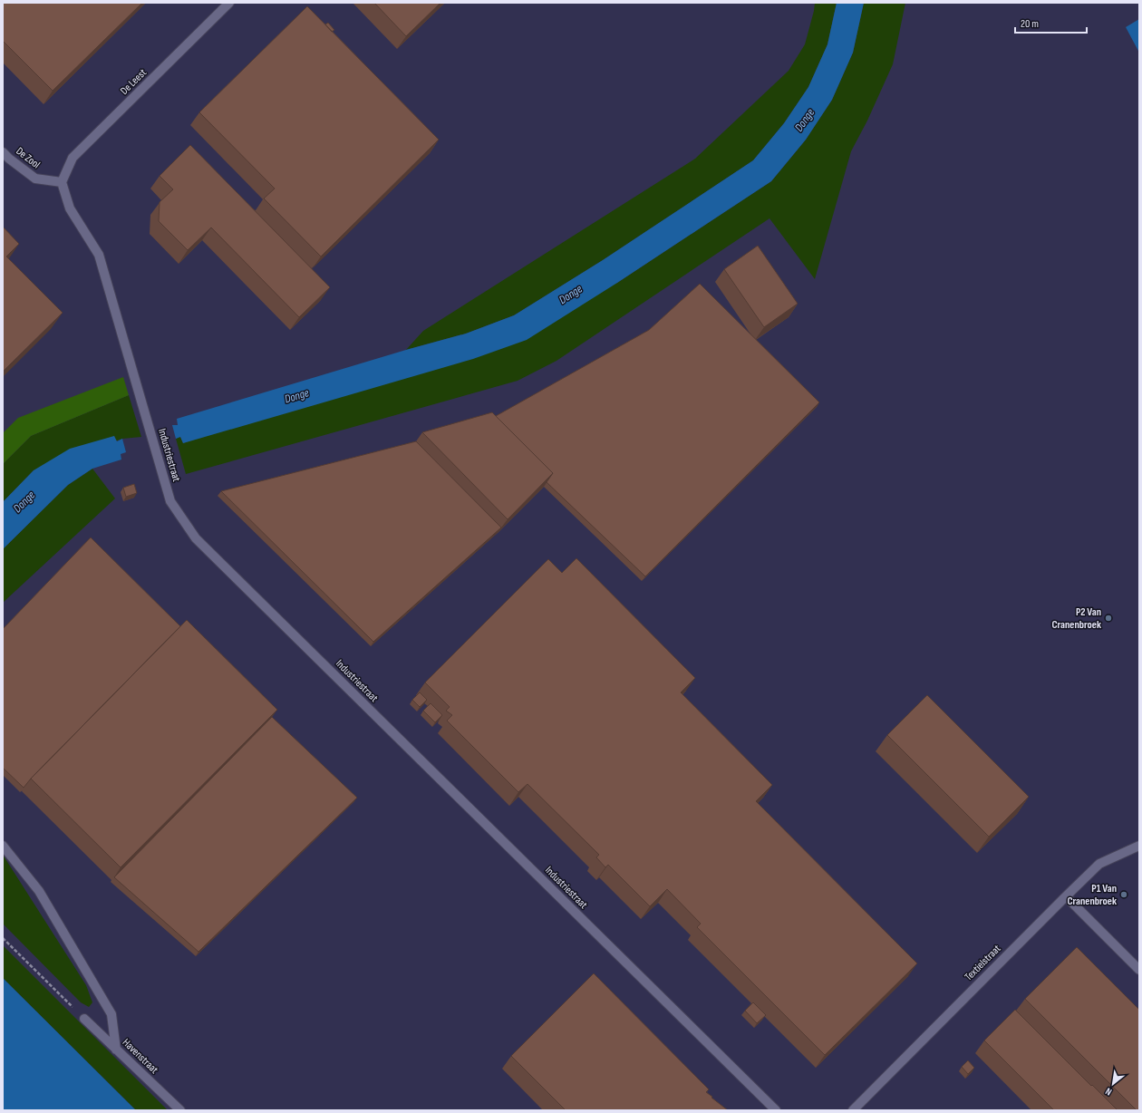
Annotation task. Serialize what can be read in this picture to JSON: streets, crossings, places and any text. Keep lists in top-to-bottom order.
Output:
{
  "streets": {
    "street": [
      "De Leest",
      "De Zool",
      "Industriestraat",
      "Textielstraat",
      "Havenstraat"
    ]
  },
  "crossings": [
    ["De Leest", "De Zool"],
    ["De Leest", "Industriestraat"],
    ["De Zool", "Industriestraat"]
  ],
  "water": ["Donge"],
  "places": ["P2 Van Cranenbroek", "P1 Van Cranenbroek"],
  "scale_bar": "20 m",
  "north": "bottom left"
}
